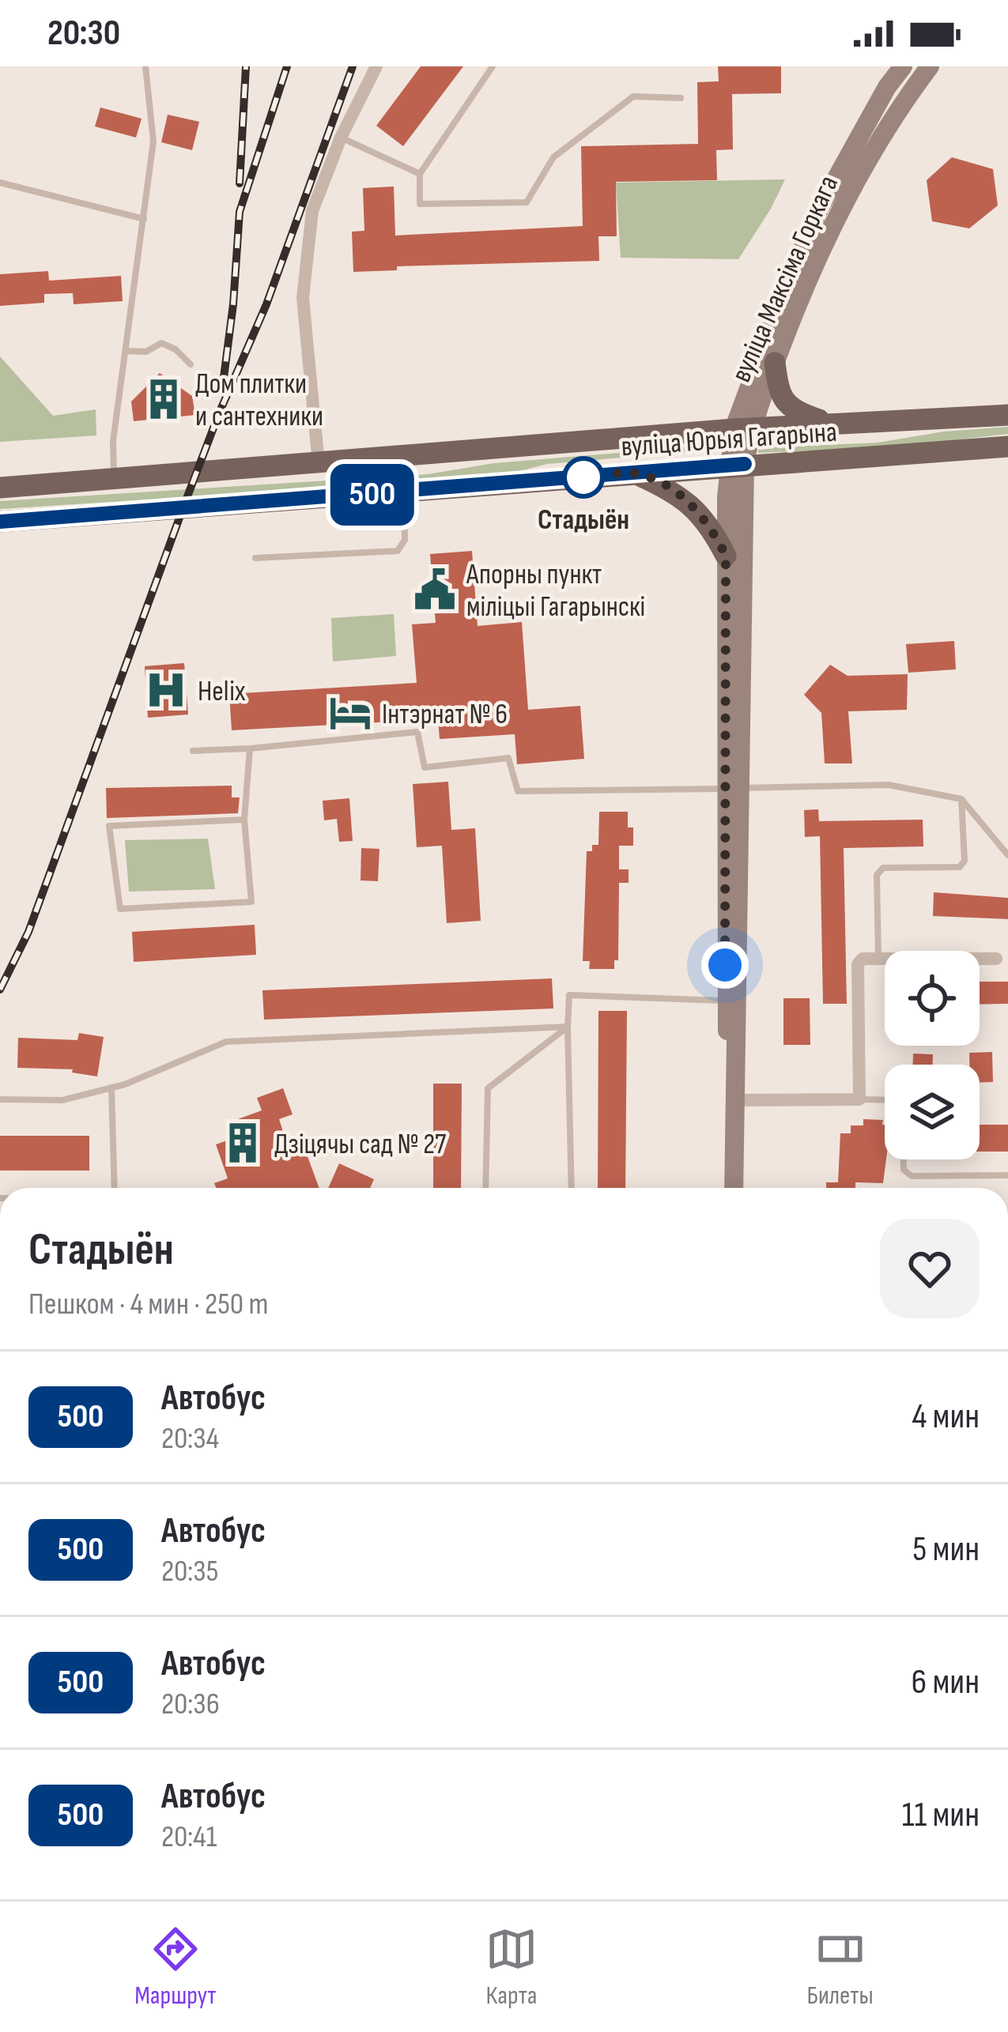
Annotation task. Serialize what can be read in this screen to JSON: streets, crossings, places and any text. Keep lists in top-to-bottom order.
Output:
{
  "streets": {
    "main road": ["вуліца Юрыя Гагарына"],
    "street": ["вуліца Максіма Горкага"]
  },
  "crossings": [
    ["вуліца Максіма Горкага", "вуліца Юрыя Гагарына"]
  ],
  "places": {
    "building": ["Дом плитки и сантехники", "Дзіцячы сад № 27"],
    "other": ["Стадыён"],
    "public building": ["Апорны пункт міліцыі Гагарынскі"],
    "hospital": ["Helix"],
    "hotel": ["Інтэрнат № 6"]
  },
  "lines": ["bus line 500"],
  "page": {
    "status": "20:30",
    "on_map": "500",
    "heading": ["Стадыён", "Пешком · 4 мин · 250 m"],
    "list": [
      {
        "mark": "500",
        "name": "Автобус",
        "note": "20:34",
        "value": "4 мин"
      },
      {
        "mark": "500",
        "name": "Автобус",
        "note": "20:35",
        "value": "5 мин"
      },
      {
        "mark": "500",
        "name": "Автобус",
        "note": "20:36",
        "value": "6 мин"
      },
      {
        "mark": "500",
        "name": "Автобус",
        "note": "20:41",
        "value": "11 мин"
      }
    ],
    "tabs": ["Маршрут", "Карта", "Билеты"]
  }
}
